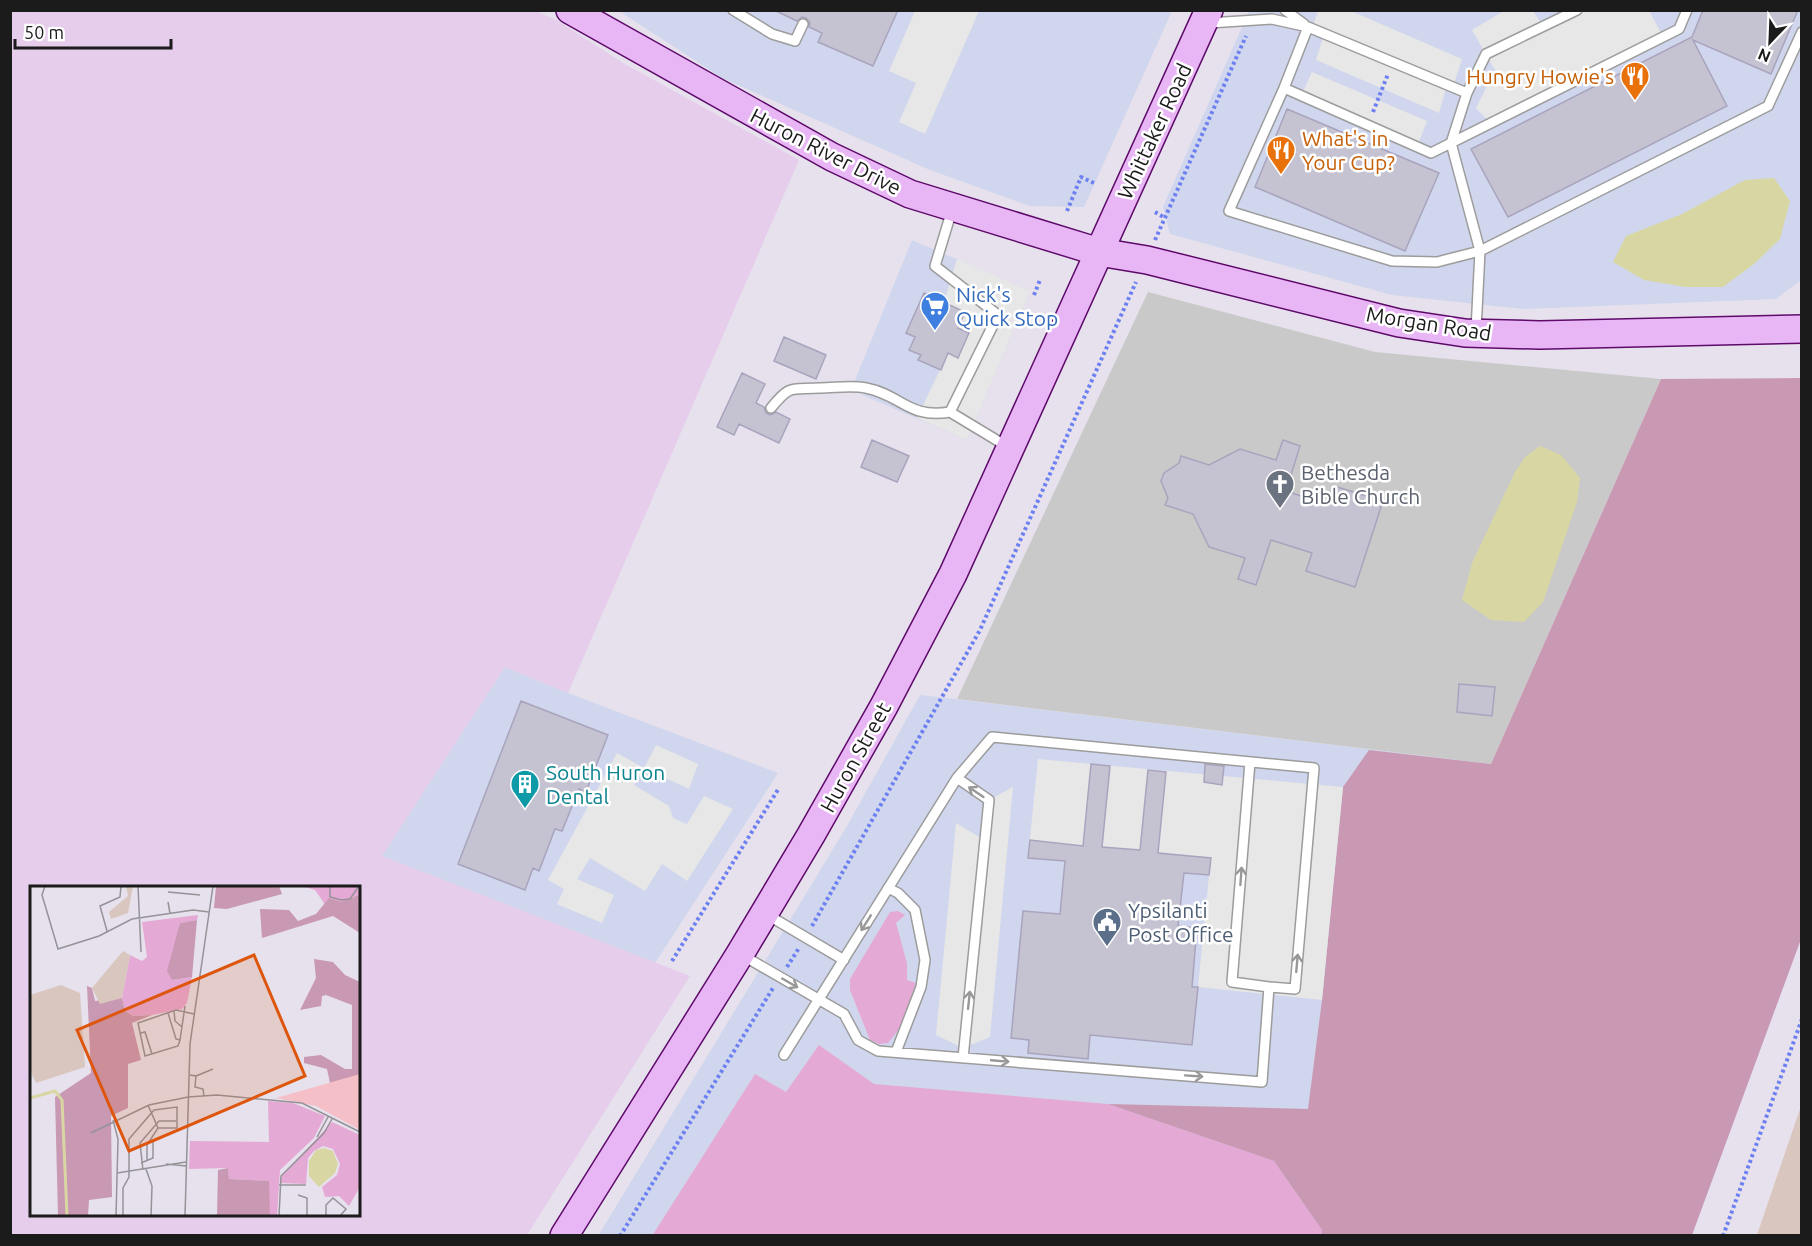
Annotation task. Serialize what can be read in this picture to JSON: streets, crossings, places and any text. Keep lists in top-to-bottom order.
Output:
{
  "streets": {
    "main road": [
      "Whittaker Road",
      "Huron River Drive",
      "Morgan Road",
      "Huron Street"
    ]
  },
  "crossings": [
    ["Whittaker Road", "Huron River Drive"],
    ["Whittaker Road", "Morgan Road"],
    ["Whittaker Road", "Huron Street"],
    ["Huron River Drive", "Morgan Road"],
    ["Huron River Drive", "Huron Street"],
    ["Morgan Road", "Huron Street"]
  ],
  "places": {
    "restaurant": ["Hungry Howie's", "What's in Your Cup?"],
    "supermarket": ["Nick's Quick Stop"],
    "church": ["Bethesda Bible Church"],
    "building": ["South Huron Dental"],
    "public building": ["Ypsilanti Post Office"]
  },
  "scale_bar": "50 m",
  "north": "bottom left"
}
